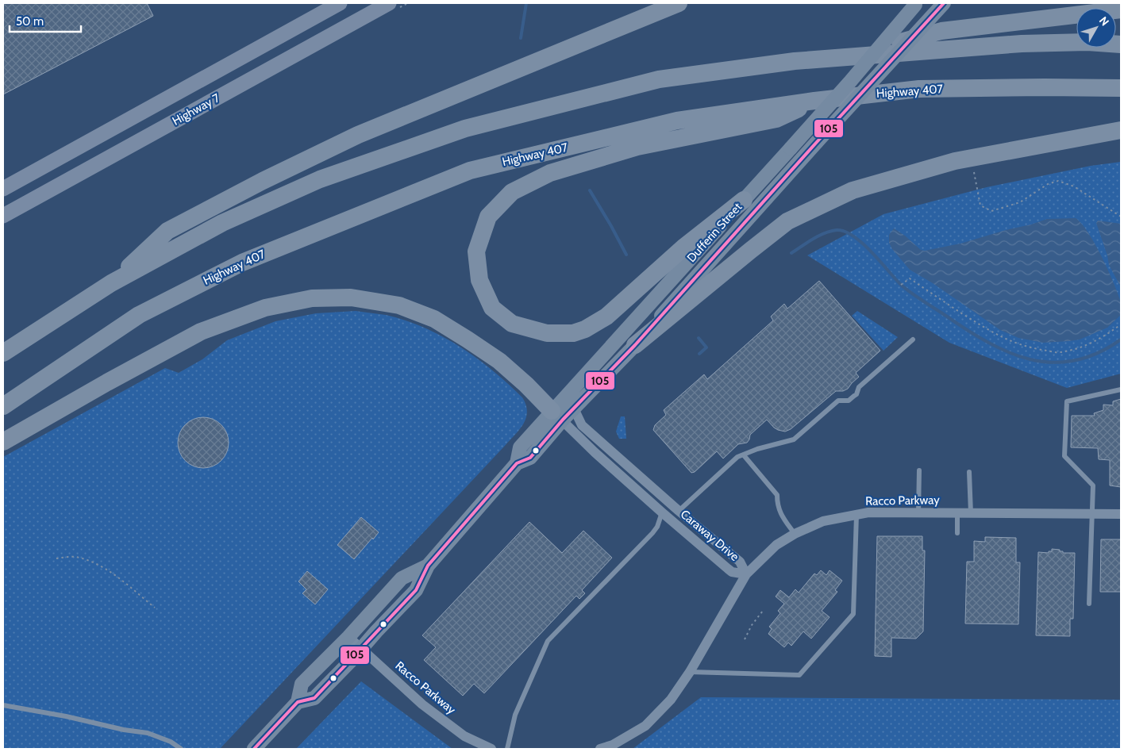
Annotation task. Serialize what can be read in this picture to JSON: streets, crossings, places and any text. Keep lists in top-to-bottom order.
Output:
{
  "streets": {
    "highway": ["Highway 407"],
    "main road": ["Highway 7", "Dufferin Street"],
    "street": ["Racco Parkway", "Caraway Drive"]
  },
  "crossings": [
    ["Dufferin Street", "Racco Parkway"],
    ["Dufferin Street", "Caraway Drive"],
    ["Racco Parkway", "Caraway Drive"]
  ],
  "lines": ["transit line 105"],
  "scale_bar": "50 m",
  "north": "top right"
}
